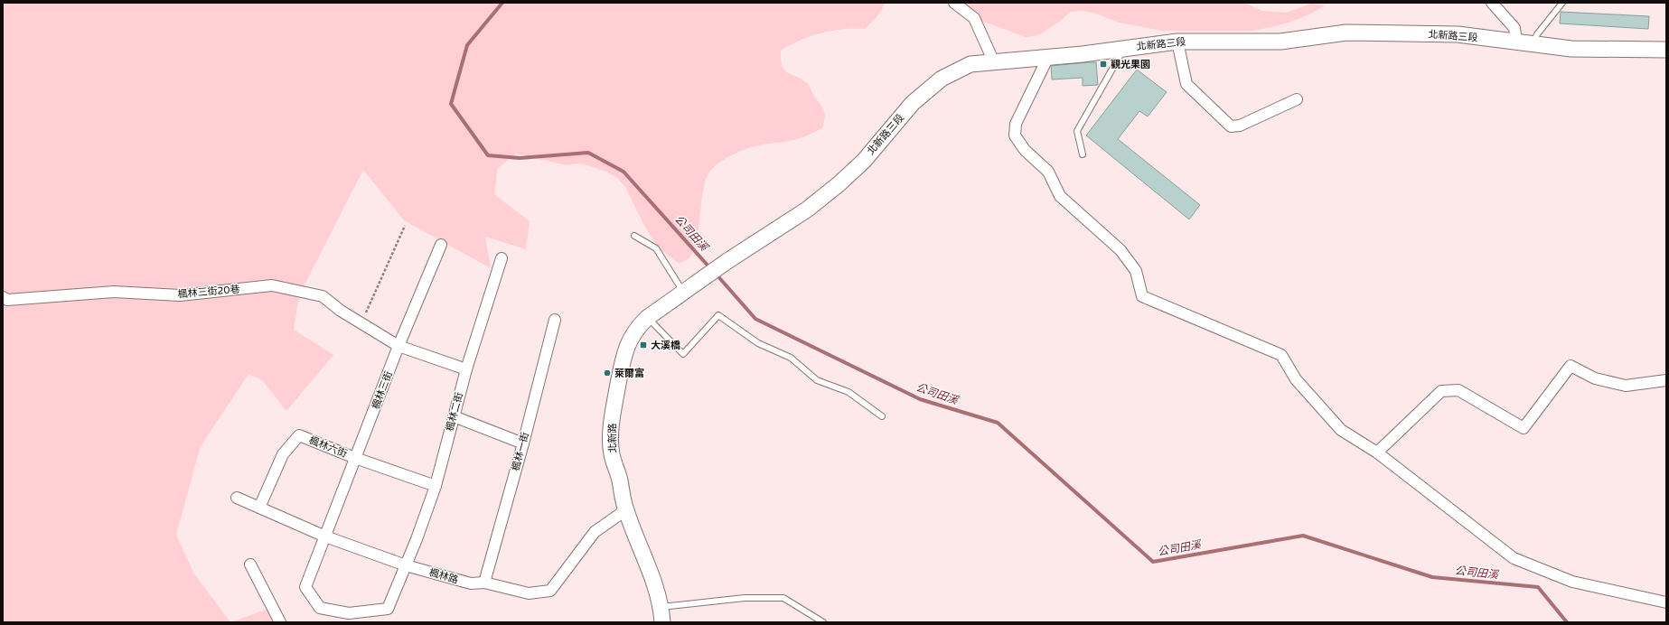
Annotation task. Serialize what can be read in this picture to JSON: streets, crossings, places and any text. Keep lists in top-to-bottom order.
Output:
{
  "streets": {
    "main road": ["北新路三段", "北新路"],
    "street": [
      "楓林三街20巷",
      "楓林三街",
      "楓林二街",
      "楓林六街",
      "楓林一街",
      "楓林路"
    ]
  },
  "crossings": [
    ["北新路三段", "北新路"],
    ["楓林三街20巷", "楓林三街"],
    ["楓林三街20巷", "楓林二街"],
    ["楓林三街", "楓林二街"],
    ["楓林三街", "楓林六街"],
    ["楓林三街", "楓林路"],
    ["楓林二街", "楓林六街"],
    ["楓林二街", "楓林路"],
    ["北新路", "楓林路"],
    ["楓林六街", "楓林路"],
    ["楓林一街", "楓林路"]
  ],
  "water": ["公司田溪"],
  "places": {
    "transit": ["觀光果園", "大溪橋"],
    "other": ["萊爾富"]
  }
}
